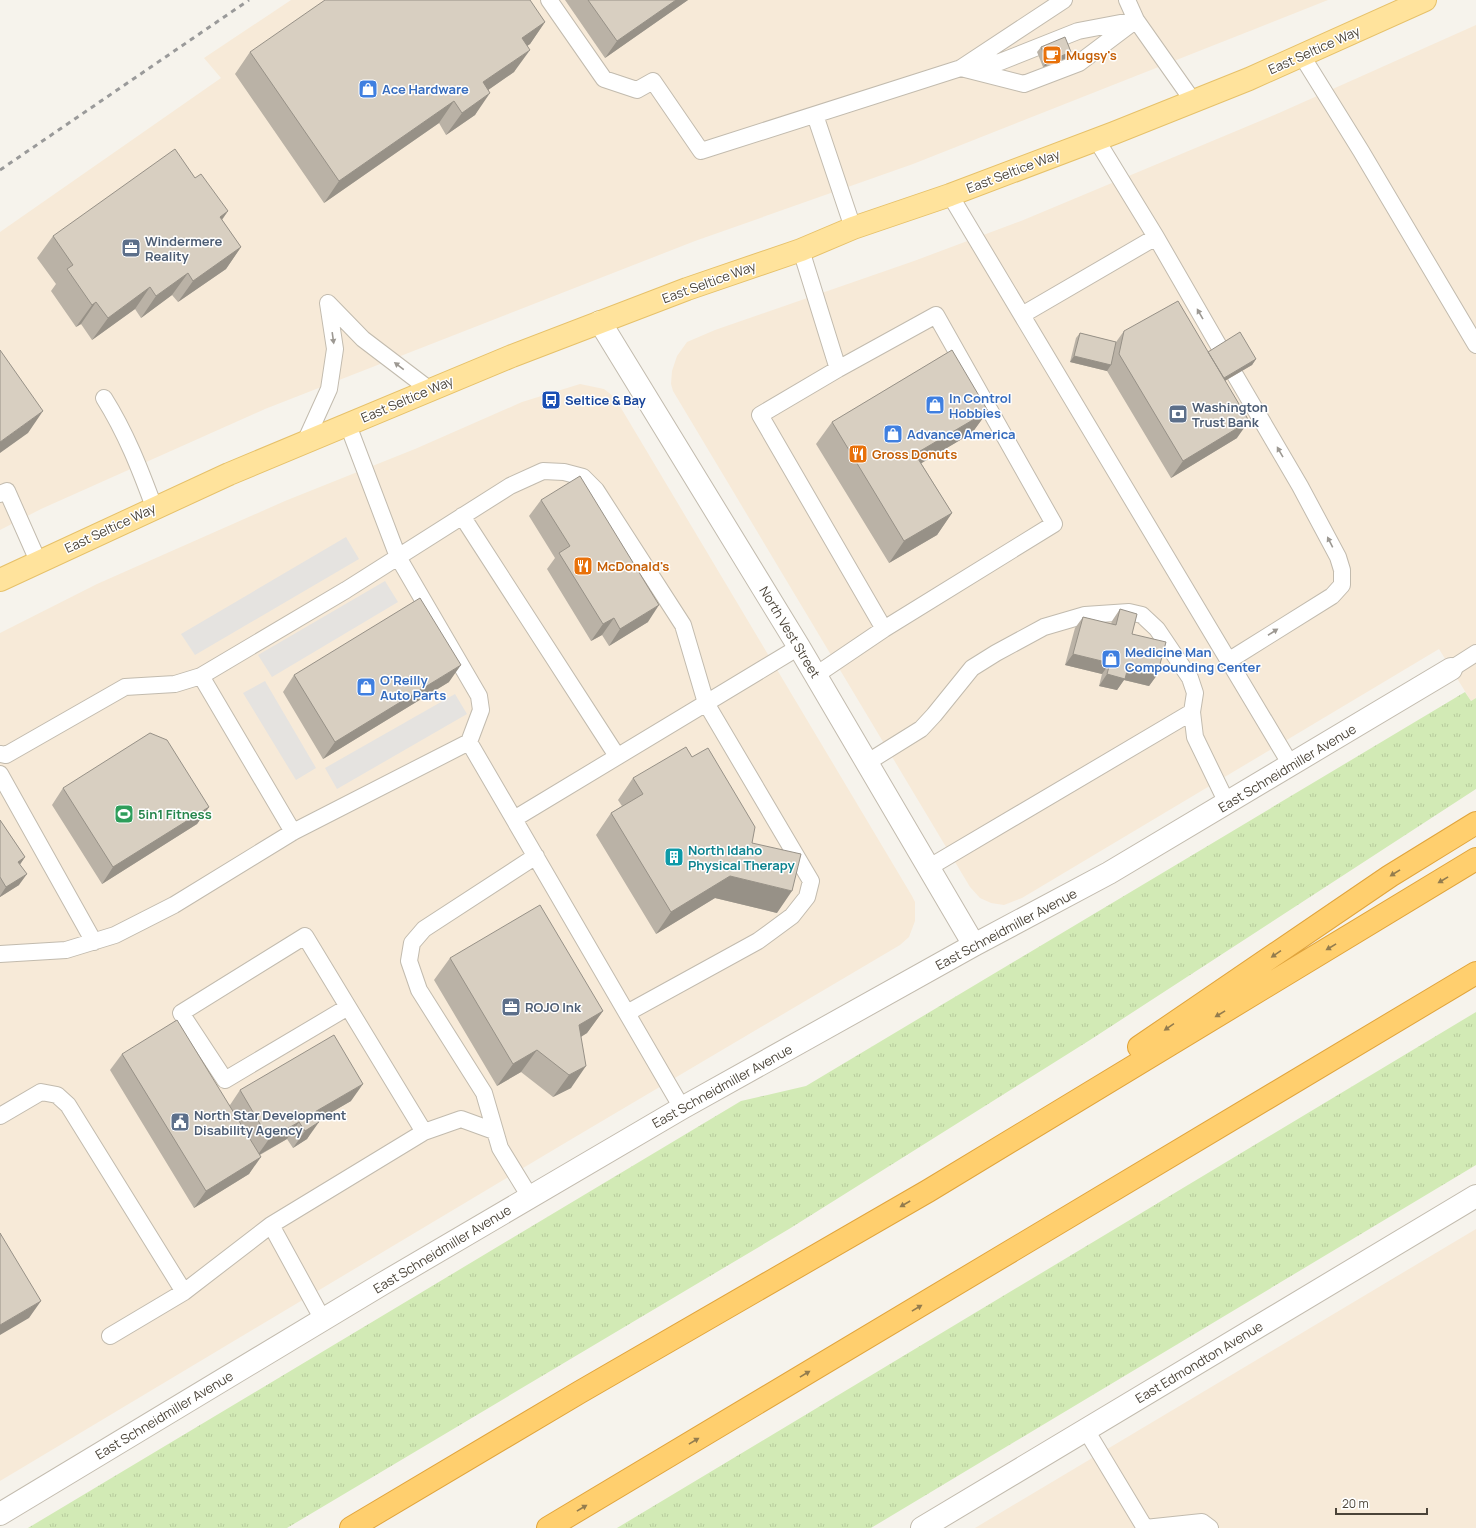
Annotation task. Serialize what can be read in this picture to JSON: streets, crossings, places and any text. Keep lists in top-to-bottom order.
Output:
{
  "streets": {
    "main road": ["East Seltice Way"],
    "street": ["North Vest Street", "East Schneidmiller Avenue", "East Edmondton Avenue"]
  },
  "crossings": [
    ["East Seltice Way", "North Vest Street"],
    ["North Vest Street", "East Schneidmiller Avenue"]
  ],
  "places": {
    "cafe": ["Mugsy's"],
    "shop": [
      "Ace Hardware",
      "In Control Hobbies",
      "Advance America",
      "Medicine Man Compounding Center",
      "O'Reilly Auto Parts"
    ],
    "office": ["Windermere Reality", "ROJO Ink"],
    "bus stop": ["Seltice & Bay"],
    "bank": ["Washington Trust Bank"],
    "restaurant": ["Gross Donuts", "McDonald's"],
    "sports": ["5in1 Fitness"],
    "building": ["North Idaho Physical Therapy"],
    "public building": ["North Star Development Disability Agency"]
  },
  "scale_bar": "20 m"
}
